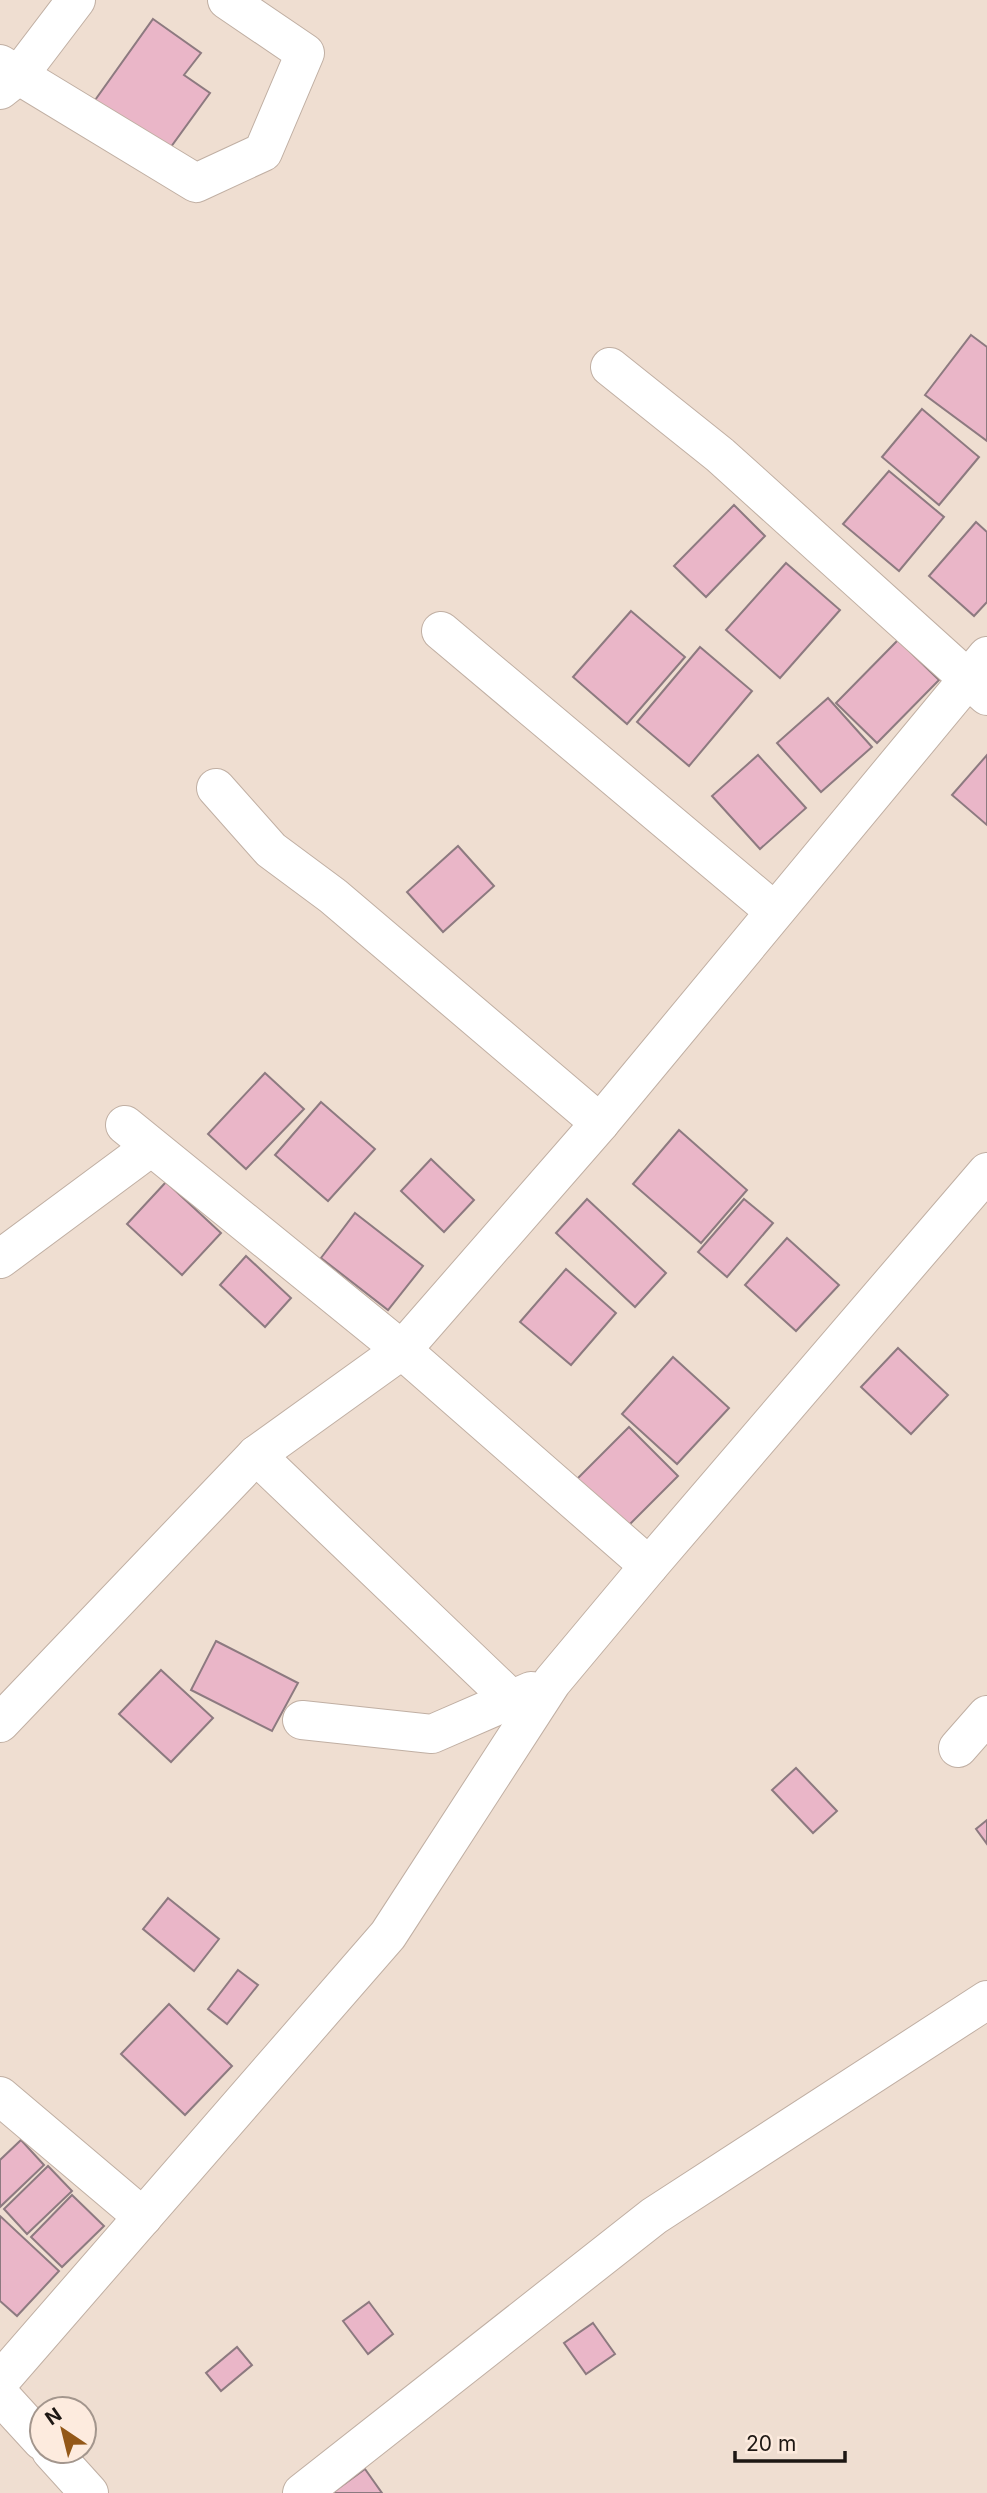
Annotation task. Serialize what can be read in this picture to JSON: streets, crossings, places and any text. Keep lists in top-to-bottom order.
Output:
{
  "scale_bar": "20 m",
  "north": "top left"
}
